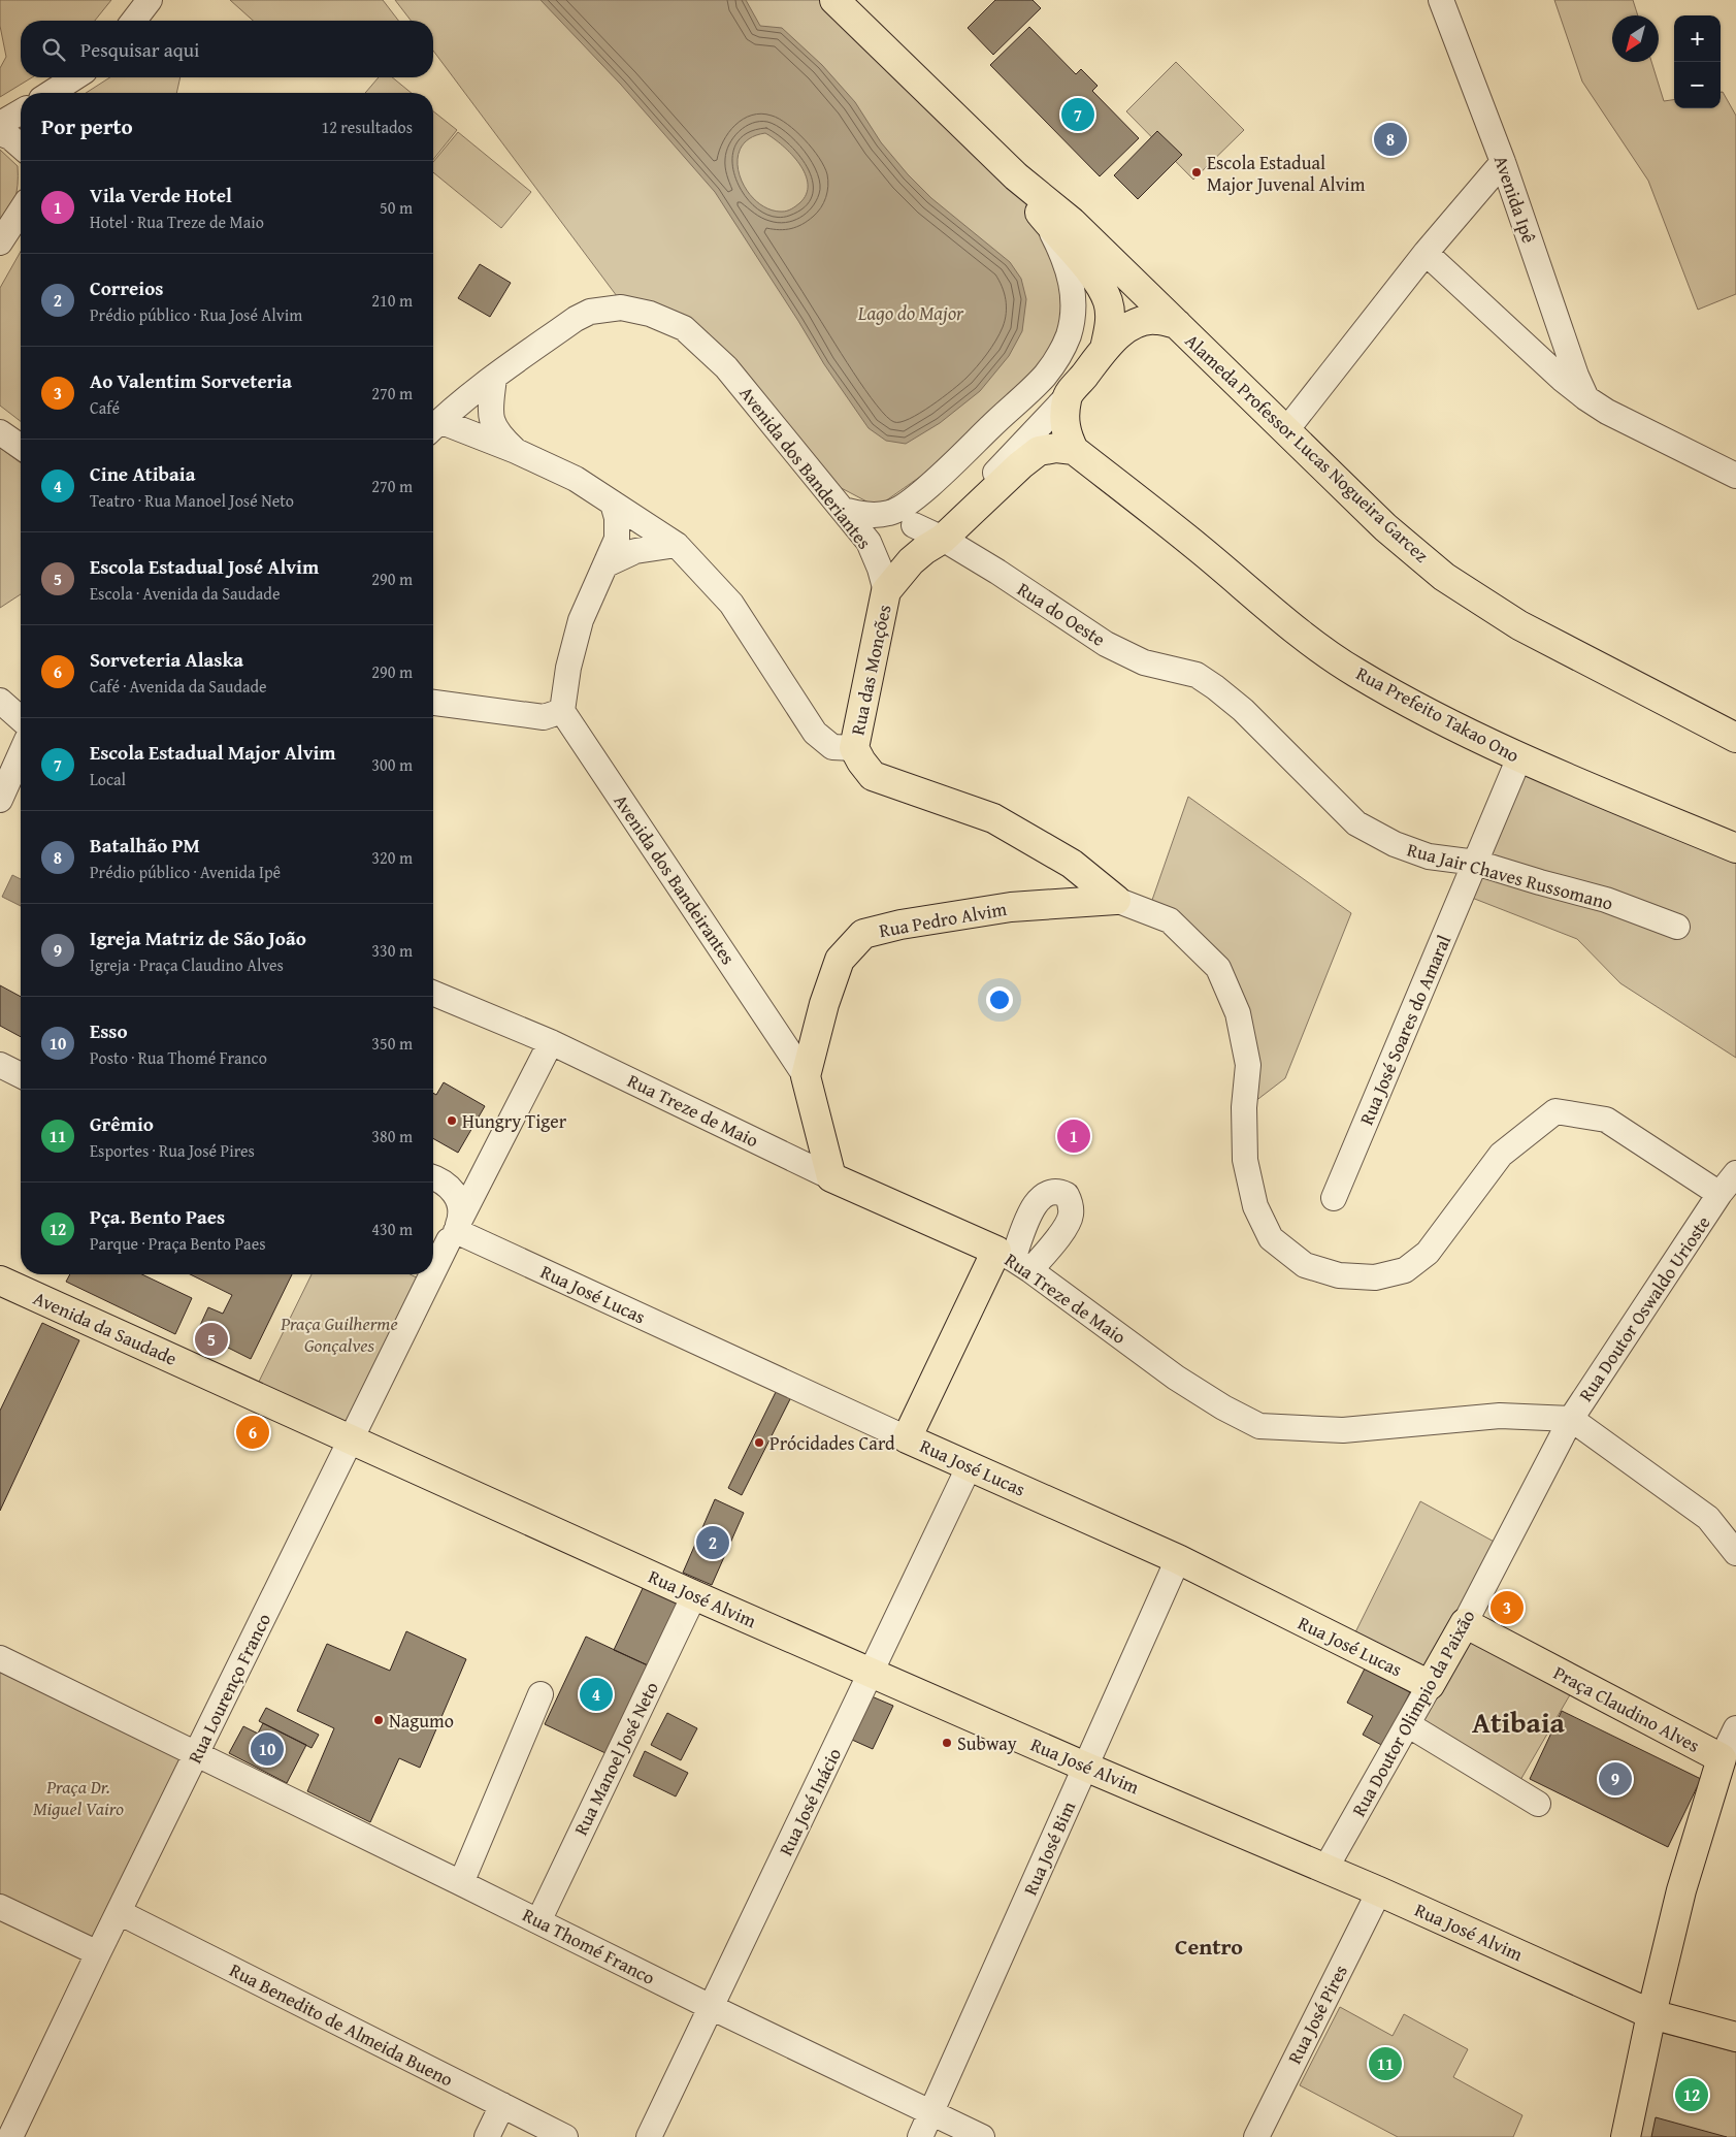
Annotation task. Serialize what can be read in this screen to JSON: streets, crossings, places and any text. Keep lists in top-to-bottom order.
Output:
{
  "streets": {
    "main road": [
      "Alameda Professor Lucas Nogueira Garcez",
      "Rua das Monções",
      "Rua Prefeito Takao Ono",
      "Avenida dos Bandeirantes",
      "Rua Pedro Alvim",
      "Rua Treze de Maio",
      "Rua José Lucas",
      "Avenida da Saudade",
      "Rua José Alvim",
      "Praça Claudino Alves",
      "Rua Doutor Olimpio da Paixão"
    ],
    "street": [
      "Avenida Ipê",
      "Avenida dos Banderiantes",
      "Rua do Oeste",
      "Rua Jair Chaves Russomano",
      "Rua José Soares do Amaral",
      "Rua Doutor Oswaldo Urioste",
      "Rua Lourenço Franco",
      "Rua Manoel José Neto",
      "Rua José Inácio",
      "Rua José Bim",
      "Rua Thomé Franco",
      "Rua José Pires",
      "Rua Benedito de Almeida Bueno"
    ]
  },
  "crossings": [
    ["Avenida dos Banderiantes", "Rua das Monções"],
    ["Rua do Oeste", "Rua Jair Chaves Russomano"],
    ["Rua Prefeito Takao Ono", "Rua José Soares do Amaral"],
    ["Rua Jair Chaves Russomano", "Rua José Soares do Amaral"],
    ["Avenida dos Bandeirantes", "Rua Pedro Alvim"],
    ["Avenida dos Bandeirantes", "Rua Treze de Maio"],
    ["Rua Treze de Maio", "Rua Doutor Oswaldo Urioste"],
    ["Rua Treze de Maio", "Rua Lourenço Franco"],
    ["Rua Treze de Maio", "Rua Doutor Olimpio da Paixão"],
    ["Rua José Lucas", "Rua Lourenço Franco"],
    ["Rua José Lucas", "Rua Doutor Olimpio da Paixão"],
    ["Rua José Lucas", "Rua José Inácio"],
    ["Rua José Lucas", "Rua José Bim"],
    ["Rua Doutor Oswaldo Urioste", "Rua Doutor Olimpio da Paixão"],
    ["Avenida da Saudade", "Rua José Alvim"],
    ["Avenida da Saudade", "Rua Lourenço Franco"],
    ["Rua José Alvim", "Rua Lourenço Franco"],
    ["Rua José Alvim", "Praça Claudino Alves"],
    ["Rua José Alvim", "Rua Doutor Olimpio da Paixão"],
    ["Rua José Alvim", "Rua Manoel José Neto"],
    ["Rua José Alvim", "Rua José Inácio"],
    ["Rua José Alvim", "Rua José Bim"],
    ["Rua José Alvim", "Rua José Pires"],
    ["Rua Lourenço Franco", "Rua Thomé Franco"],
    ["Rua Lourenço Franco", "Rua Benedito de Almeida Bueno"],
    ["Praça Claudino Alves", "Rua Doutor Olimpio da Paixão"],
    ["Rua Manoel José Neto", "Rua Thomé Franco"],
    ["Rua José Inácio", "Rua Thomé Franco"],
    ["Rua José Bim", "Rua Thomé Franco"]
  ],
  "districts": ["Atibaia", "Centro"],
  "water": ["Lago do Major"],
  "parks": ["Praça Guilherme Gonçalves", "Praça Dr. Miguel Vairo"],
  "places": [
    "Escola Estadual Major Juvenal Alvim",
    "Hungry Tiger",
    "Prócidades Card",
    "Nagumo",
    "Subway"
  ],
  "north": "bottom left",
  "page": {
    "map_buttons": ["+", "−"],
    "search": "Pesquisar aqui",
    "heading": ["Por perto", "12 resultados"],
    "pins": [
      "7",
      "8",
      "1",
      "5",
      "6",
      "2",
      "3",
      "4",
      "10",
      "9",
      "11",
      "12"
    ],
    "list": [
      {
        "mark": "1",
        "name": "Vila Verde Hotel",
        "note": "Hotel · Rua Treze de Maio",
        "value": "50 m"
      },
      {
        "mark": "2",
        "name": "Correios",
        "note": "Prédio público · Rua José Alvim",
        "value": "210 m"
      },
      {
        "mark": "3",
        "name": "Ao Valentim Sorveteria",
        "note": "Café",
        "value": "270 m"
      },
      {
        "mark": "4",
        "name": "Cine Atibaia",
        "note": "Teatro · Rua Manoel José Neto",
        "value": "270 m"
      },
      {
        "mark": "5",
        "name": "Escola Estadual José Alvim",
        "note": "Escola · Avenida da Saudade",
        "value": "290 m"
      },
      {
        "mark": "6",
        "name": "Sorveteria Alaska",
        "note": "Café · Avenida da Saudade",
        "value": "290 m"
      },
      {
        "mark": "7",
        "name": "Escola Estadual Major Alvim",
        "note": "Local",
        "value": "300 m"
      },
      {
        "mark": "8",
        "name": "Batalhão PM",
        "note": "Prédio público · Avenida Ipê",
        "value": "320 m"
      },
      {
        "mark": "9",
        "name": "Igreja Matriz de São João",
        "note": "Igreja · Praça Claudino Alves",
        "value": "330 m"
      },
      {
        "mark": "10",
        "name": "Esso",
        "note": "Posto · Rua Thomé Franco",
        "value": "350 m"
      },
      {
        "mark": "11",
        "name": "Grêmio",
        "note": "Esportes · Rua José Pires",
        "value": "380 m"
      },
      {
        "mark": "12",
        "name": "Pça. Bento Paes",
        "note": "Parque · Praça Bento Paes",
        "value": "430 m"
      }
    ]
  }
}
